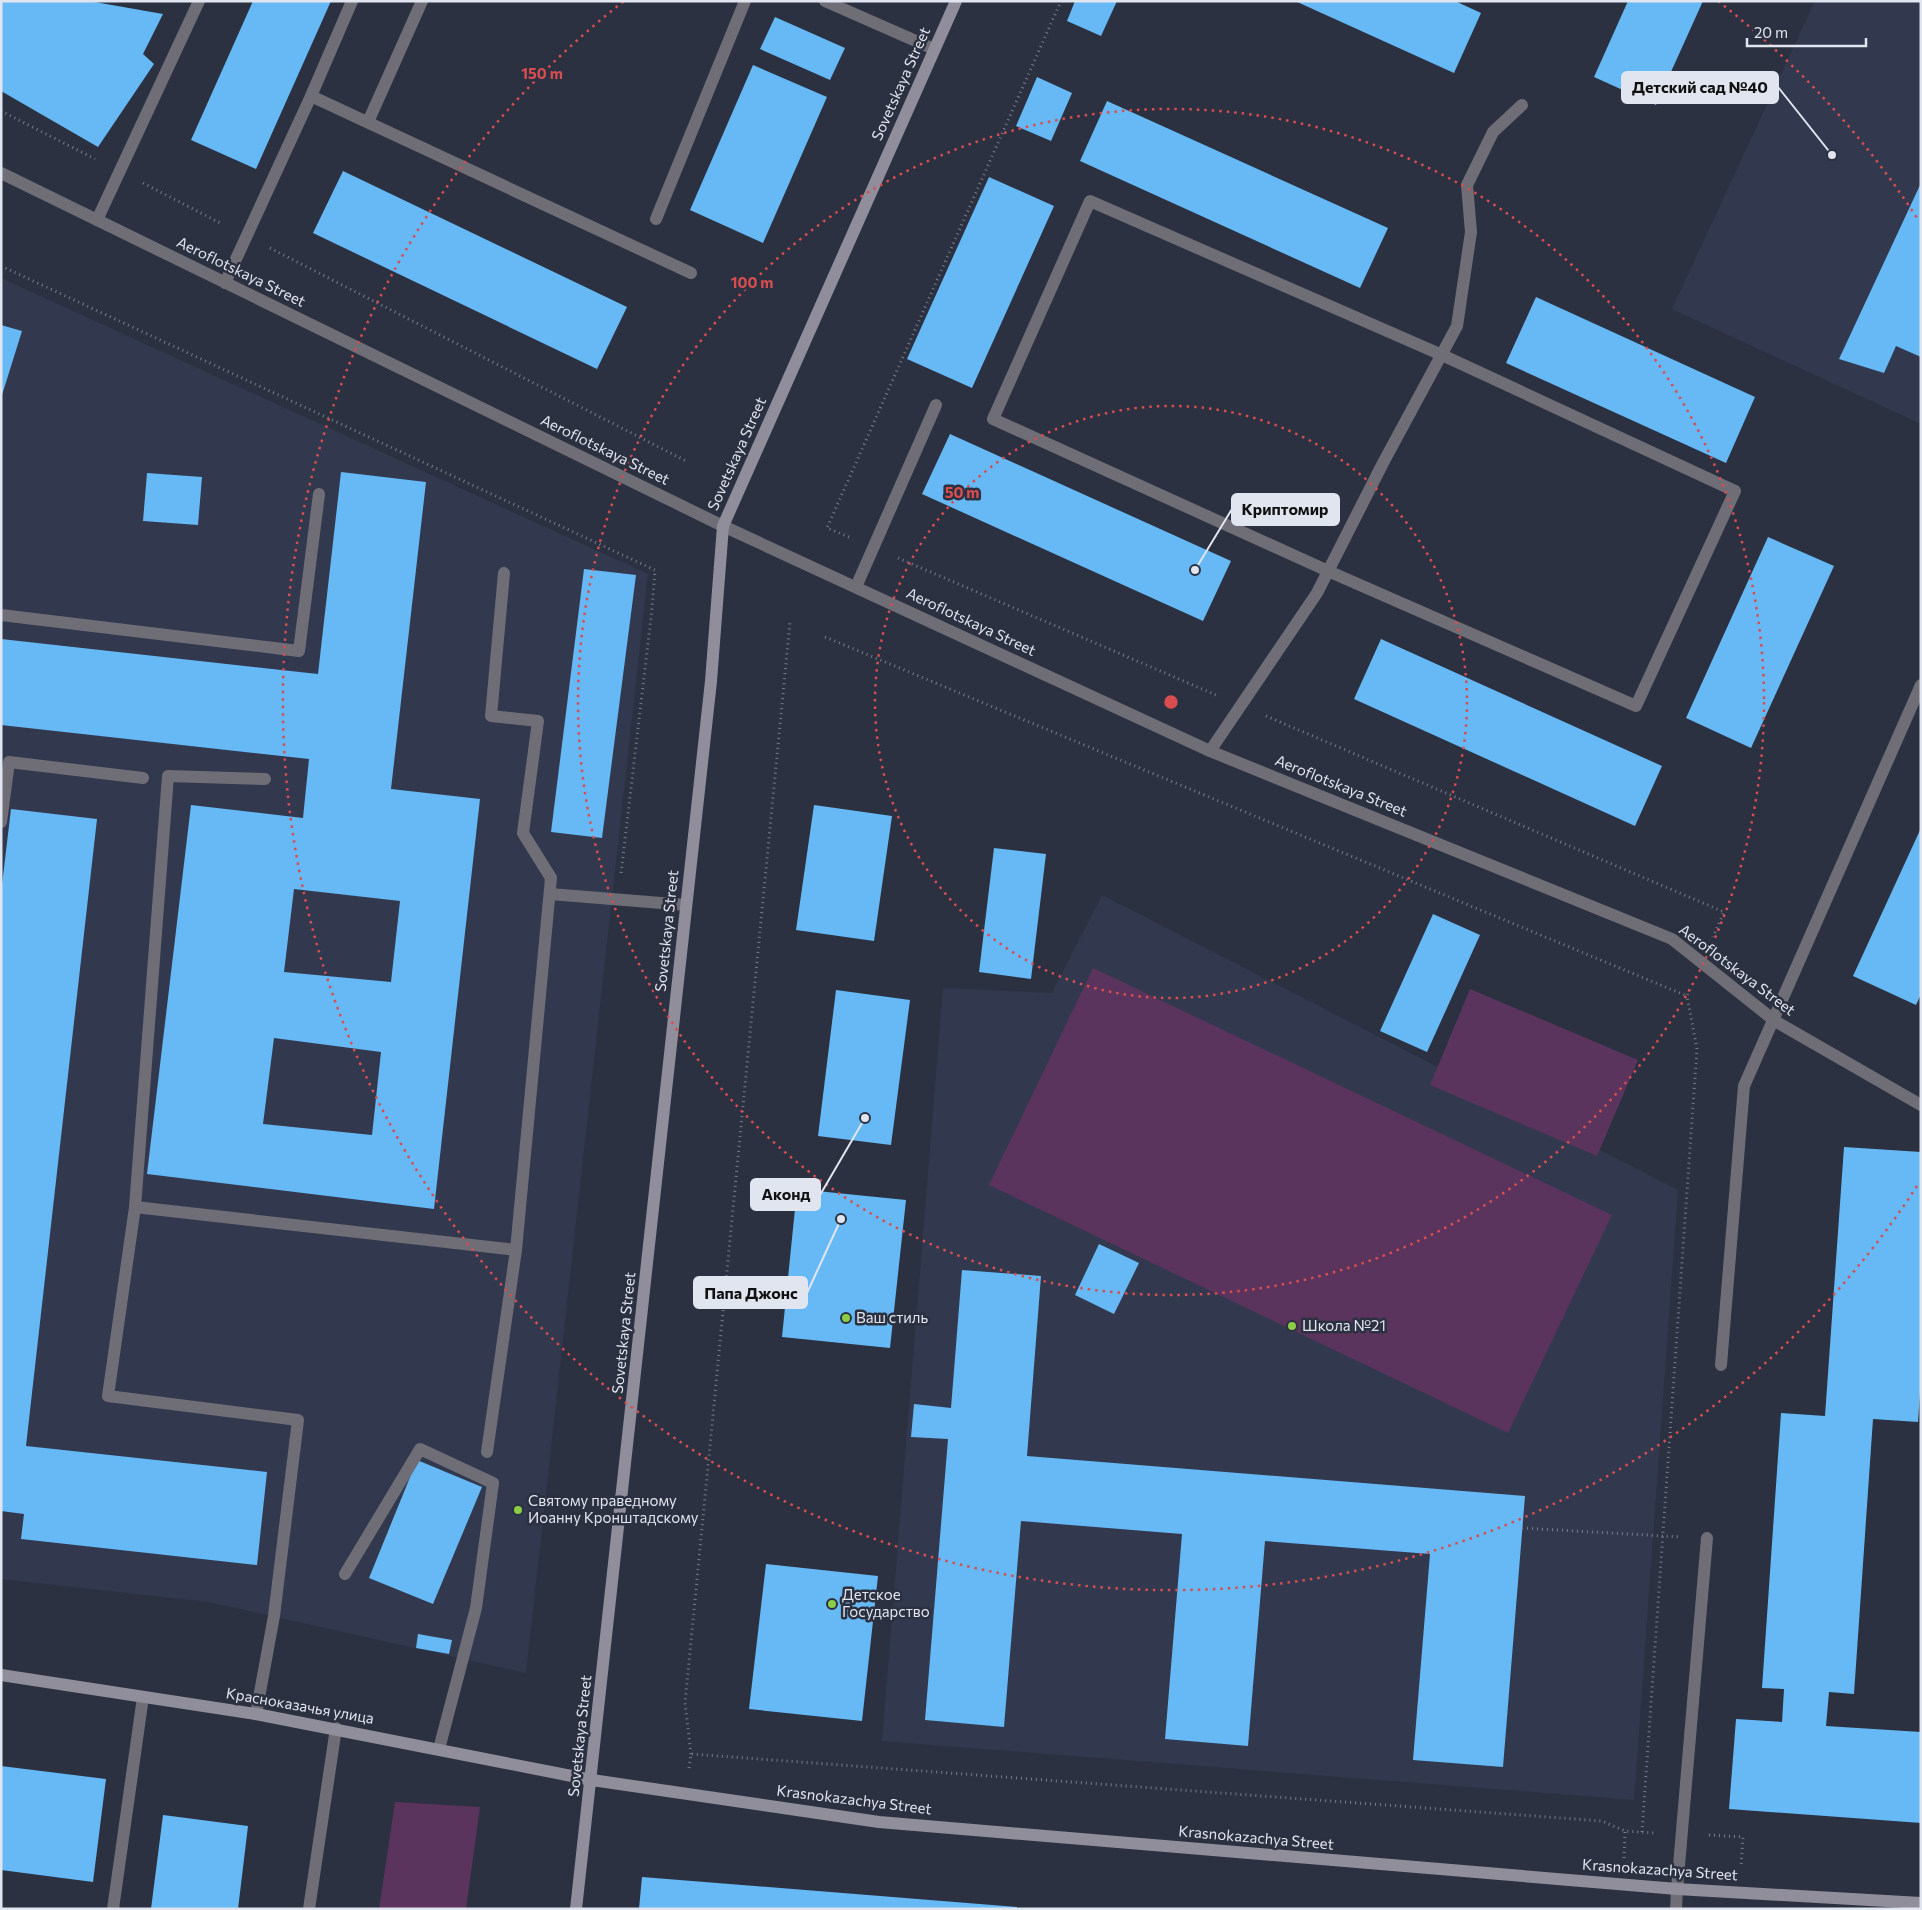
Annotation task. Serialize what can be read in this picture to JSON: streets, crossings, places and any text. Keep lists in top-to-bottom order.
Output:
{
  "streets": {
    "main road": ["Sovetskaya Street", "Красноказачья улица", "Krasnokazachya Street"],
    "street": ["Aeroflotskaya Street"]
  },
  "crossings": [
    ["Sovetskaya Street", "Aeroflotskaya Street"],
    ["Sovetskaya Street", "Красноказачья улица"],
    ["Sovetskaya Street", "Krasnokazachya Street"],
    ["Красноказачья улица", "Krasnokazachya Street"]
  ],
  "places": [
    "Детский сад №40",
    "Криптомир",
    "Аконд",
    "Папа Джонс",
    "Ваш стиль",
    "Школа №21",
    "Святому праведному Иоанну Кронштадскому",
    "Детское Государство"
  ],
  "scale_bar": "20 m",
  "rings": ["150 m", "100 m", "50 m"]
}
